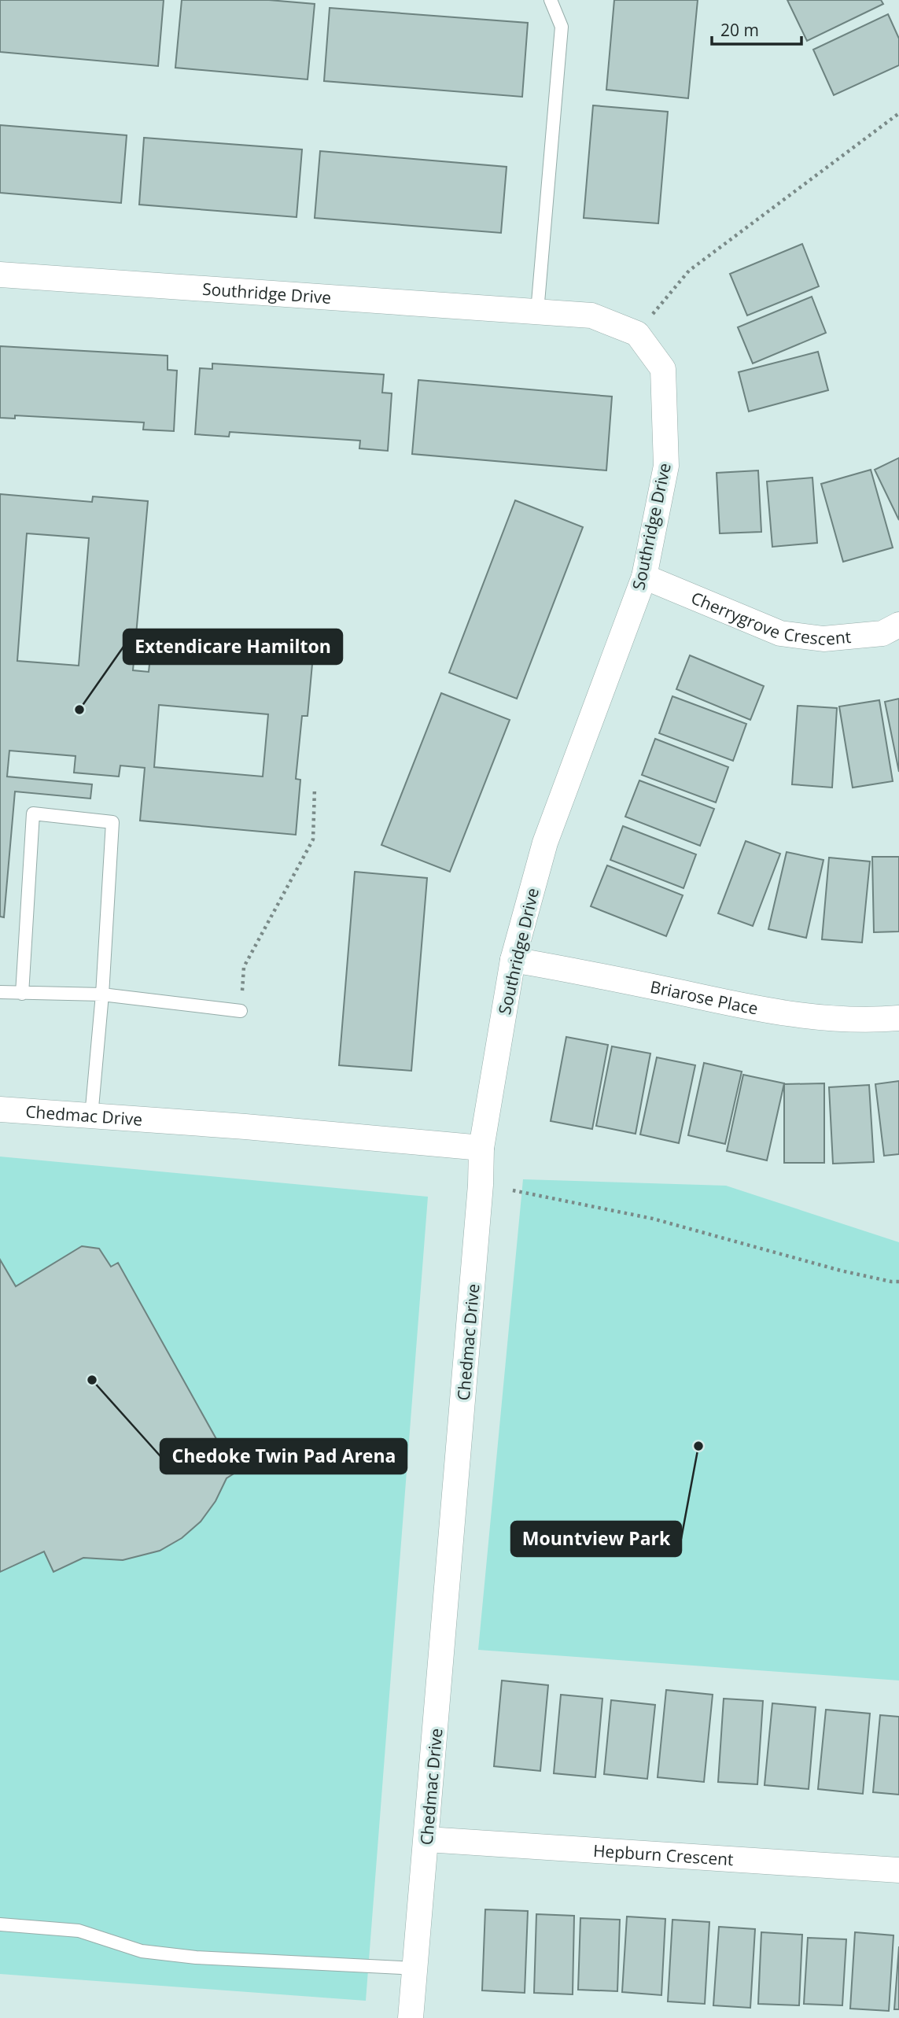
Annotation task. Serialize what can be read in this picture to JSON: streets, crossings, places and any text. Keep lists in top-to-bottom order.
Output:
{
  "streets": {
    "street": [
      "Southridge Drive",
      "Cherrygrove Crescent",
      "Briarose Place",
      "Chedmac Drive",
      "Hepburn Crescent"
    ]
  },
  "crossings": [
    ["Southridge Drive", "Cherrygrove Crescent"],
    ["Southridge Drive", "Briarose Place"],
    ["Southridge Drive", "Chedmac Drive"],
    ["Chedmac Drive", "Hepburn Crescent"]
  ],
  "places": ["Extendicare Hamilton", "Chedoke Twin Pad Arena", "Mountview Park"],
  "scale_bar": "20 m"
}
